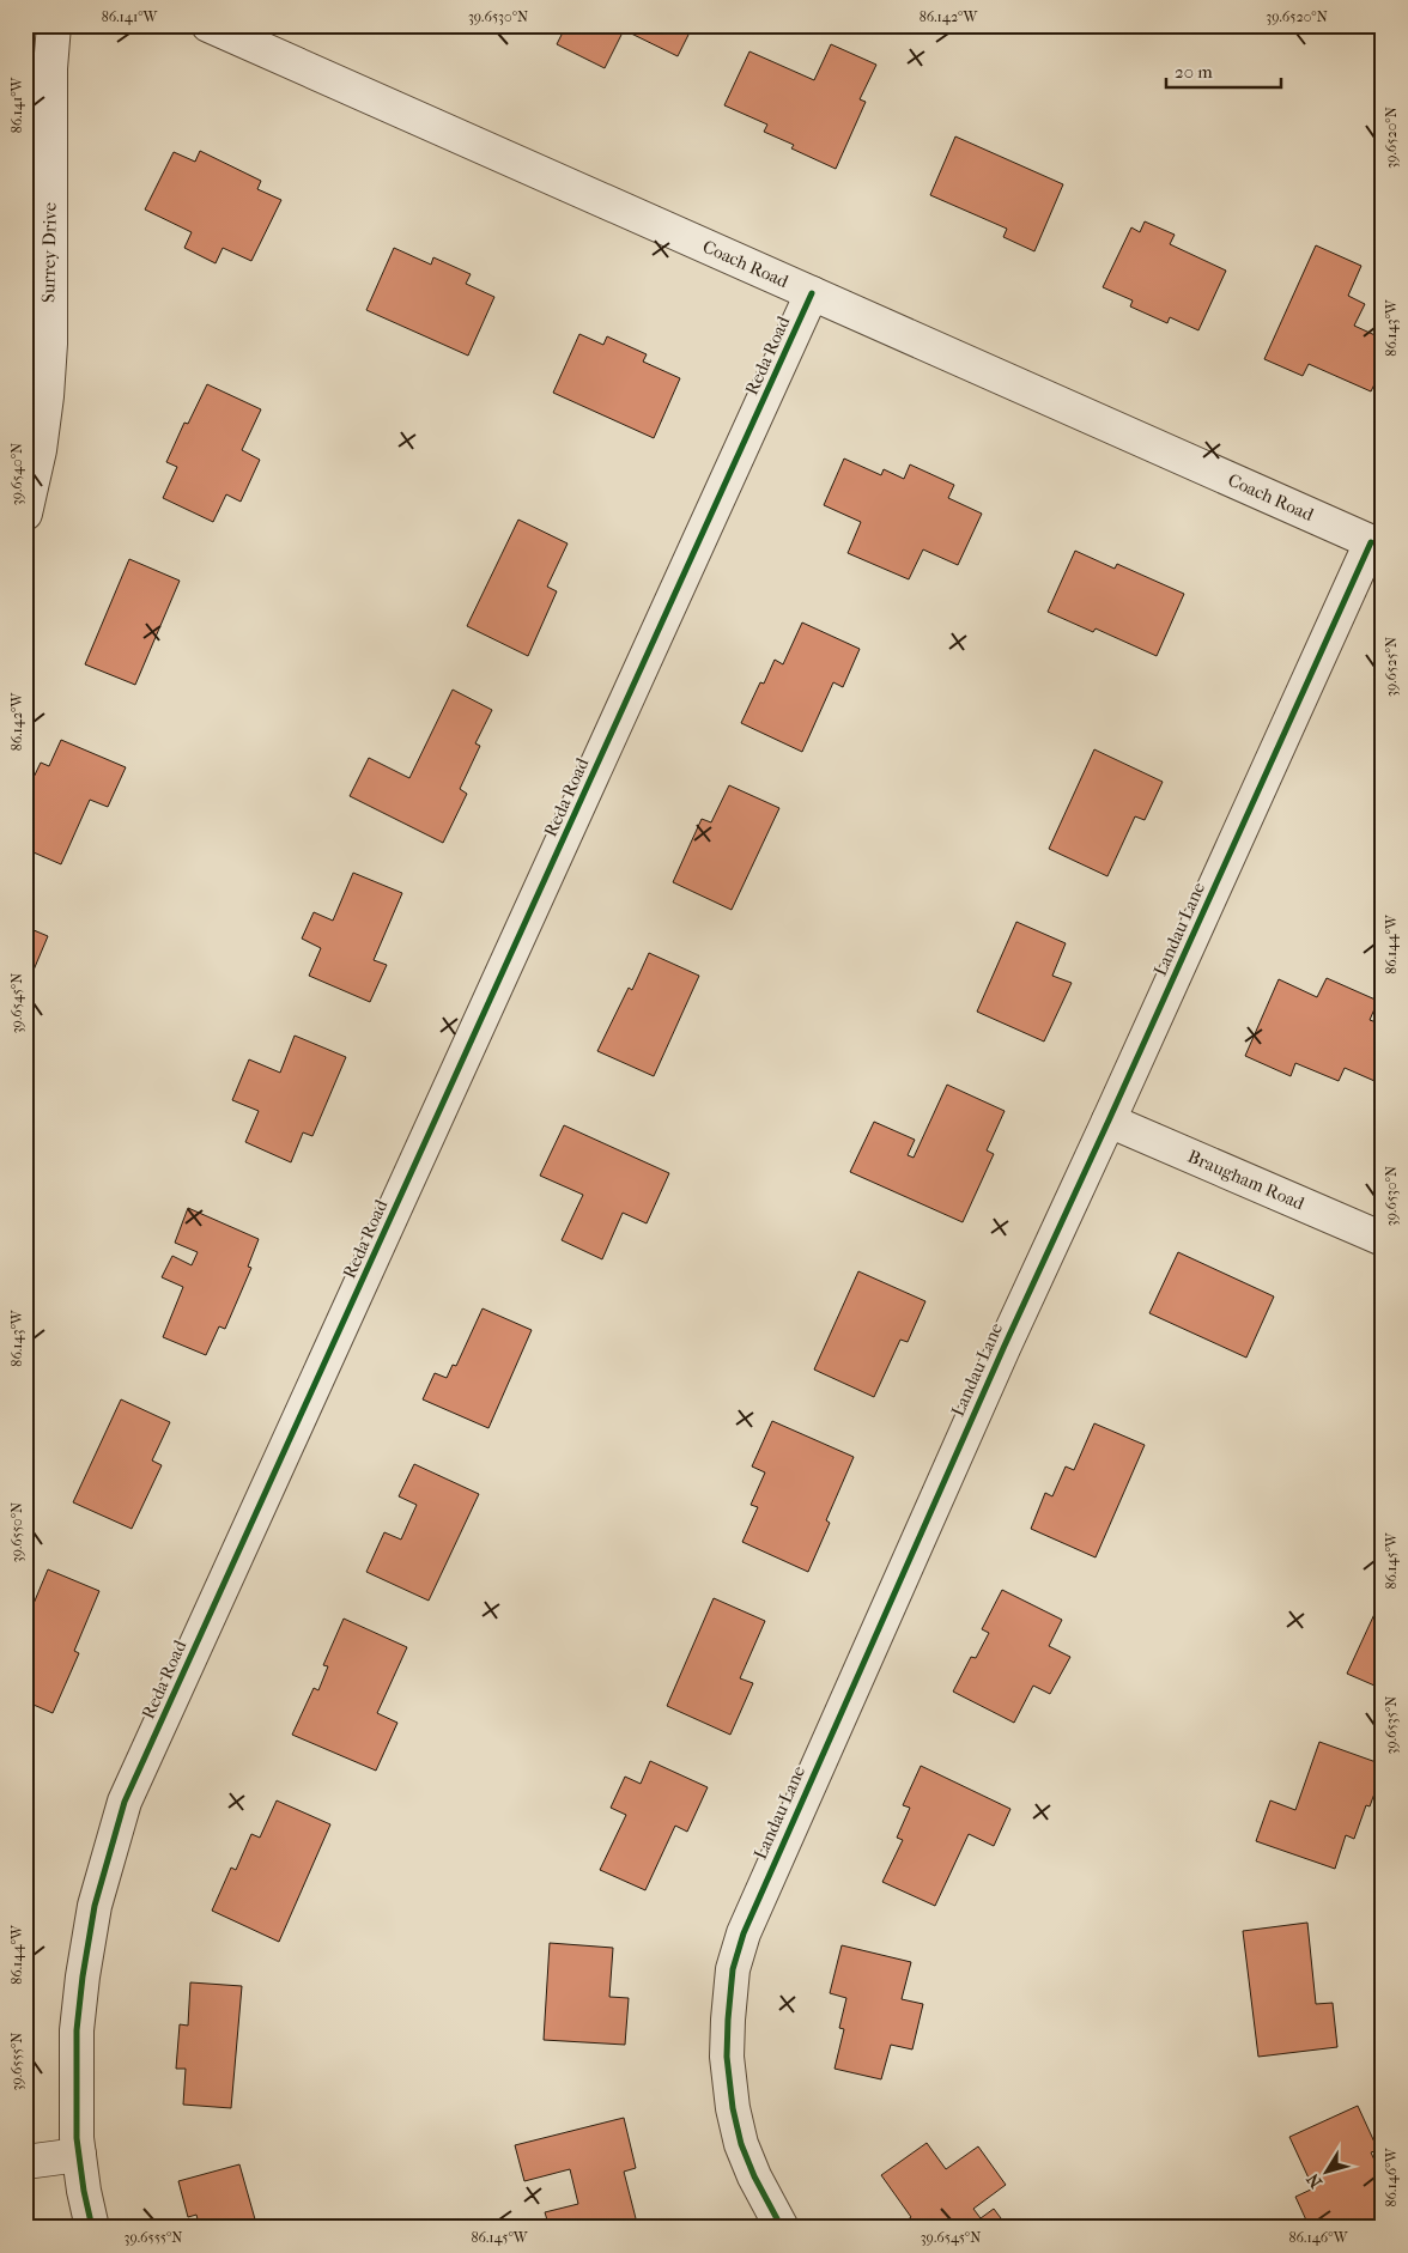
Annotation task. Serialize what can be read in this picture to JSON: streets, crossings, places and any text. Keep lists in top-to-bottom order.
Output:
{
  "streets": {
    "street": [
      "Surrey Drive",
      "Coach Road",
      "Reda Road",
      "Landau Lane",
      "Braugham Road"
    ]
  },
  "crossings": [
    ["Coach Road", "Reda Road"],
    ["Coach Road", "Landau Lane"],
    ["Landau Lane", "Braugham Road"]
  ],
  "scale_bar": "20 m",
  "north": "bottom left",
  "coordinates": [
    "86.141°W",
    "39.6530°N",
    "86.142°W",
    "39.6520°N",
    "86.143°W",
    "39.6540°N",
    "39.6525°N",
    "86.144°W",
    "39.6545°N",
    "39.6550°N",
    "86.145°W",
    "39.6535°N",
    "39.6555°N",
    "86.146°W"
  ]
}
